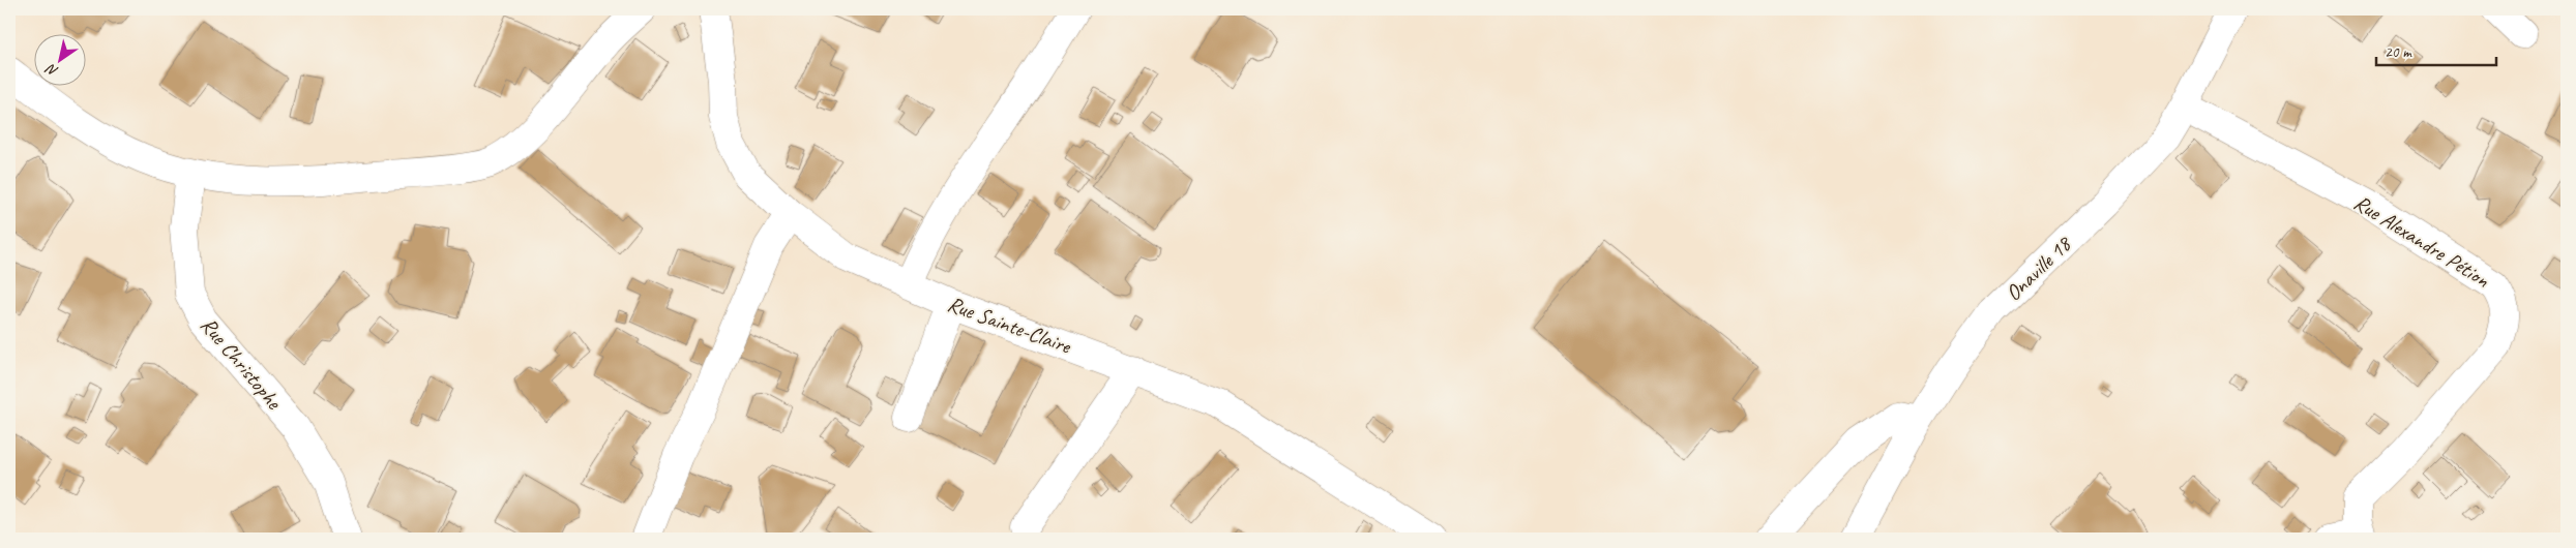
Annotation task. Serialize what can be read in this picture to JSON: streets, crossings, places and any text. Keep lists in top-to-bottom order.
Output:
{
  "streets": {
    "street": [
      "Rue Alexandre Pétion",
      "Onaville 18",
      "Rue Sainte-Claire",
      "Rue Christophe"
    ]
  },
  "crossings": [
    ["Rue Alexandre Pétion", "Onaville 18"]
  ],
  "scale_bar": "20 m",
  "north": "bottom left"
}
